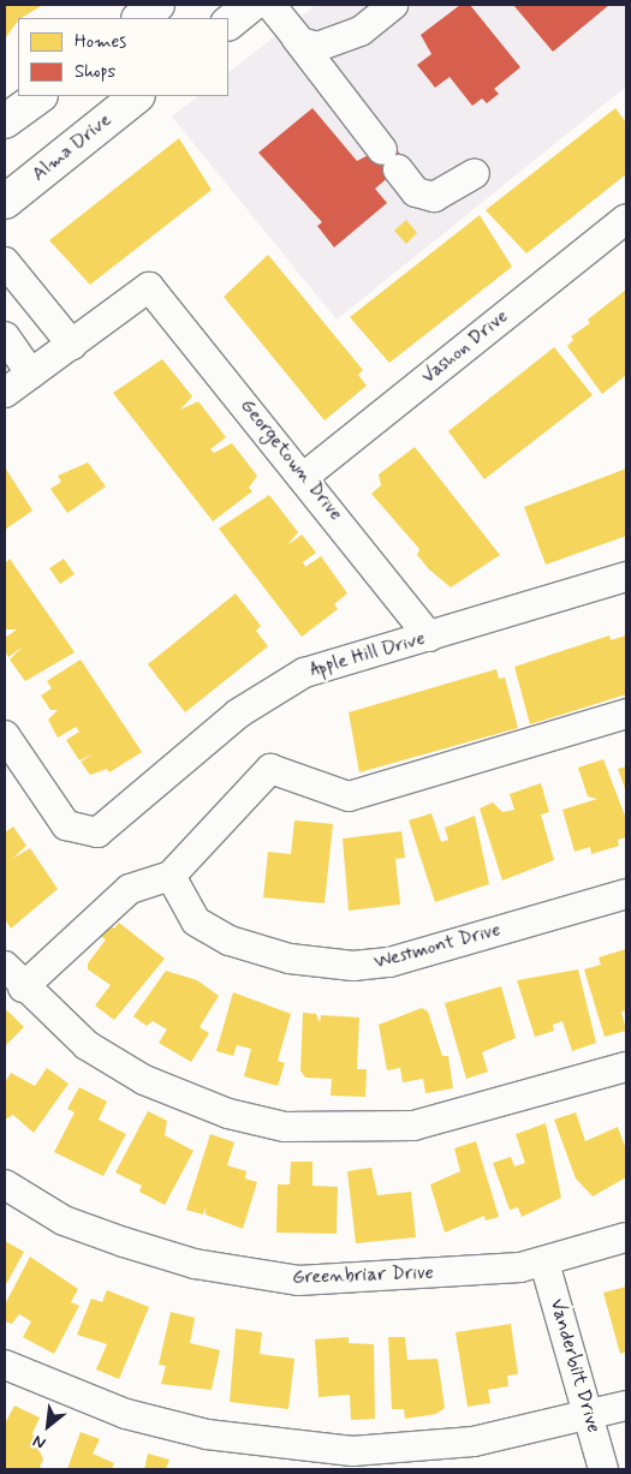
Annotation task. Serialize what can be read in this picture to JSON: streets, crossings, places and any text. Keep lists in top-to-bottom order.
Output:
{
  "streets": {
    "main road": ["Alma Drive"],
    "street": [
      "Vashon Drive",
      "Georgetown Drive",
      "Apple Hill Drive",
      "Westmont Drive",
      "Greenbriar Drive",
      "Vanderbilt Drive"
    ]
  },
  "crossings": [
    ["Vashon Drive", "Georgetown Drive"],
    ["Georgetown Drive", "Apple Hill Drive"],
    ["Greenbriar Drive", "Vanderbilt Drive"]
  ],
  "legend": ["Homes", "Shops"],
  "north": "bottom left"
}
